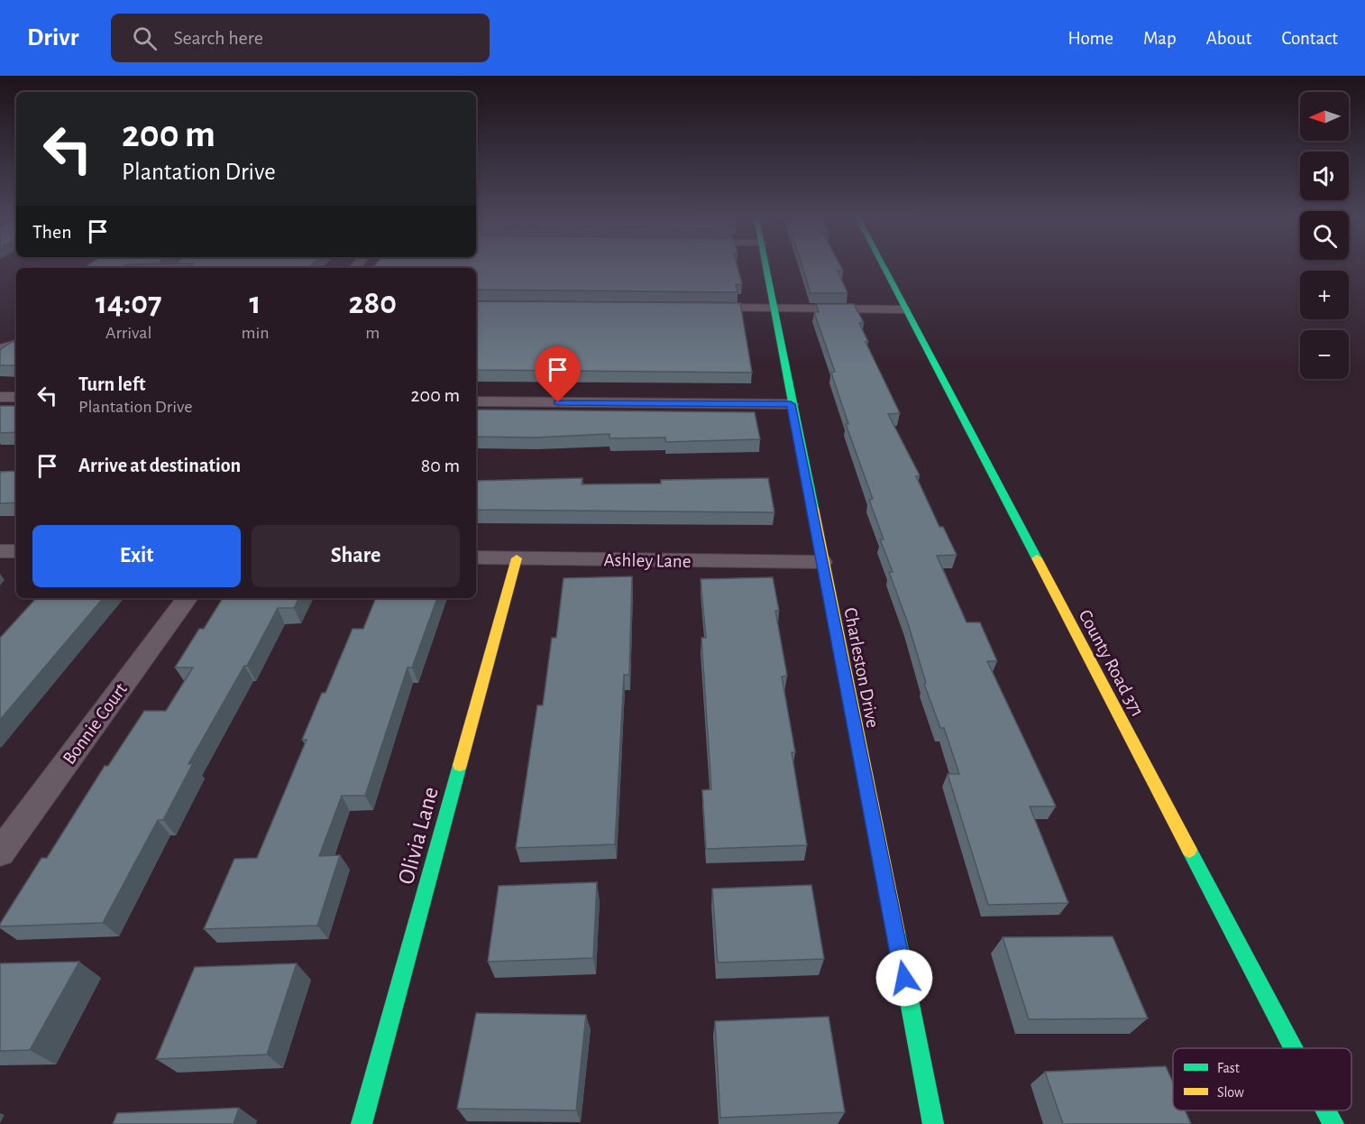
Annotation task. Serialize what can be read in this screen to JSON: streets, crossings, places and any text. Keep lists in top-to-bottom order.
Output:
{
  "streets": {
    "street": [
      "Ashley Lane",
      "County Road 371",
      "Charleston Drive",
      "Bonnie Court",
      "Olivia Lane"
    ]
  },
  "crossings": [
    ["Ashley Lane", "Charleston Drive"],
    ["Ashley Lane", "Olivia Lane"]
  ],
  "legend": ["Fast", "Slow"],
  "north": "left",
  "page": {
    "header": "Drivr",
    "search": "Search here",
    "nav": [
      "Home",
      "Map",
      "About",
      "Contact"
    ],
    "map_buttons": ["+", "−"],
    "turn": ["200 m", "Plantation Drive"],
    "then": "Then",
    "eta": [
      "14:07",
      "Arrival",
      "1",
      "min",
      "280",
      "m"
    ],
    "list": [
      {
        "name": "Turn left",
        "note": "Plantation Drive",
        "value": "200 m"
      },
      {
        "name": "Arrive at destination",
        "value": "80 m"
      }
    ],
    "buttons": ["Exit", "Share"]
  }
}
